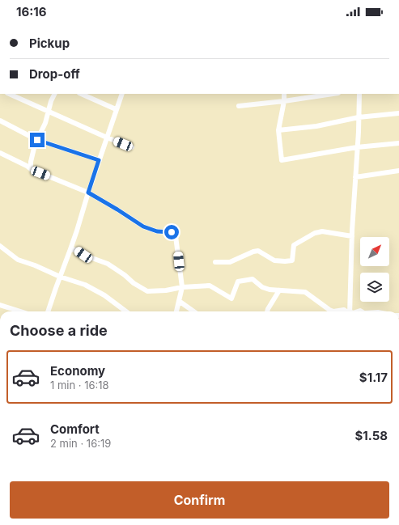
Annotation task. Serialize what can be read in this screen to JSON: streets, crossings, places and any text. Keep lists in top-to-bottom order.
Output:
{
  "north": "top right",
  "page": {
    "status": "16:16",
    "banner": ["Pickup", "Drop-off"],
    "heading": "Choose a ride",
    "list": [
      {
        "name": "Economy",
        "note": "1 min · 16:18",
        "value": "$1.17"
      },
      {
        "name": "Comfort",
        "note": "2 min · 16:19",
        "value": "$1.58"
      }
    ],
    "buttons": "Confirm"
  }
}
